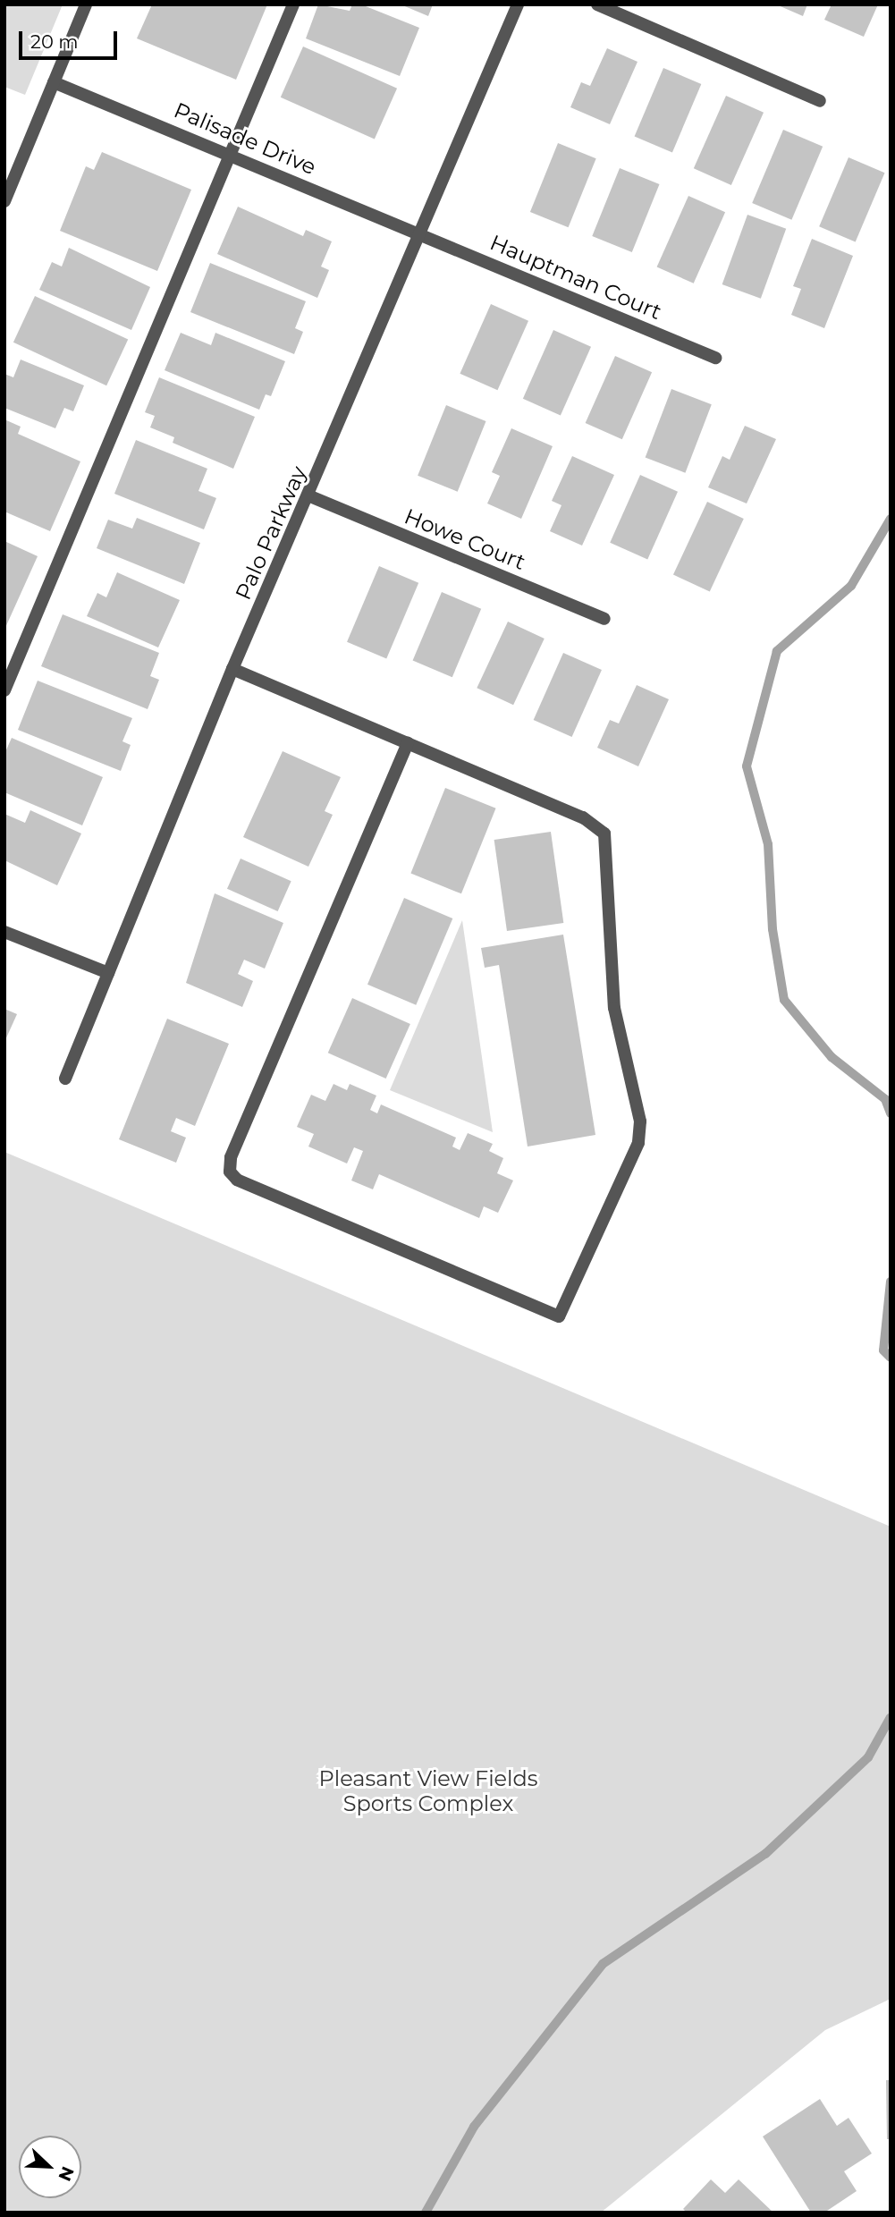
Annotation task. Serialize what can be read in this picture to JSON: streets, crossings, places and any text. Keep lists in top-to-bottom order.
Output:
{
  "streets": {
    "street": [
      "Palisade Drive",
      "Hauptman Court",
      "Palo Parkway",
      "Howe Court"
    ]
  },
  "crossings": [
    ["Palisade Drive", "Hauptman Court"],
    ["Palisade Drive", "Palo Parkway"],
    ["Hauptman Court", "Palo Parkway"],
    ["Palo Parkway", "Howe Court"]
  ],
  "parks": ["Pleasant View Fields Sports Complex"],
  "scale_bar": "20 m",
  "north": "bottom right"
}
